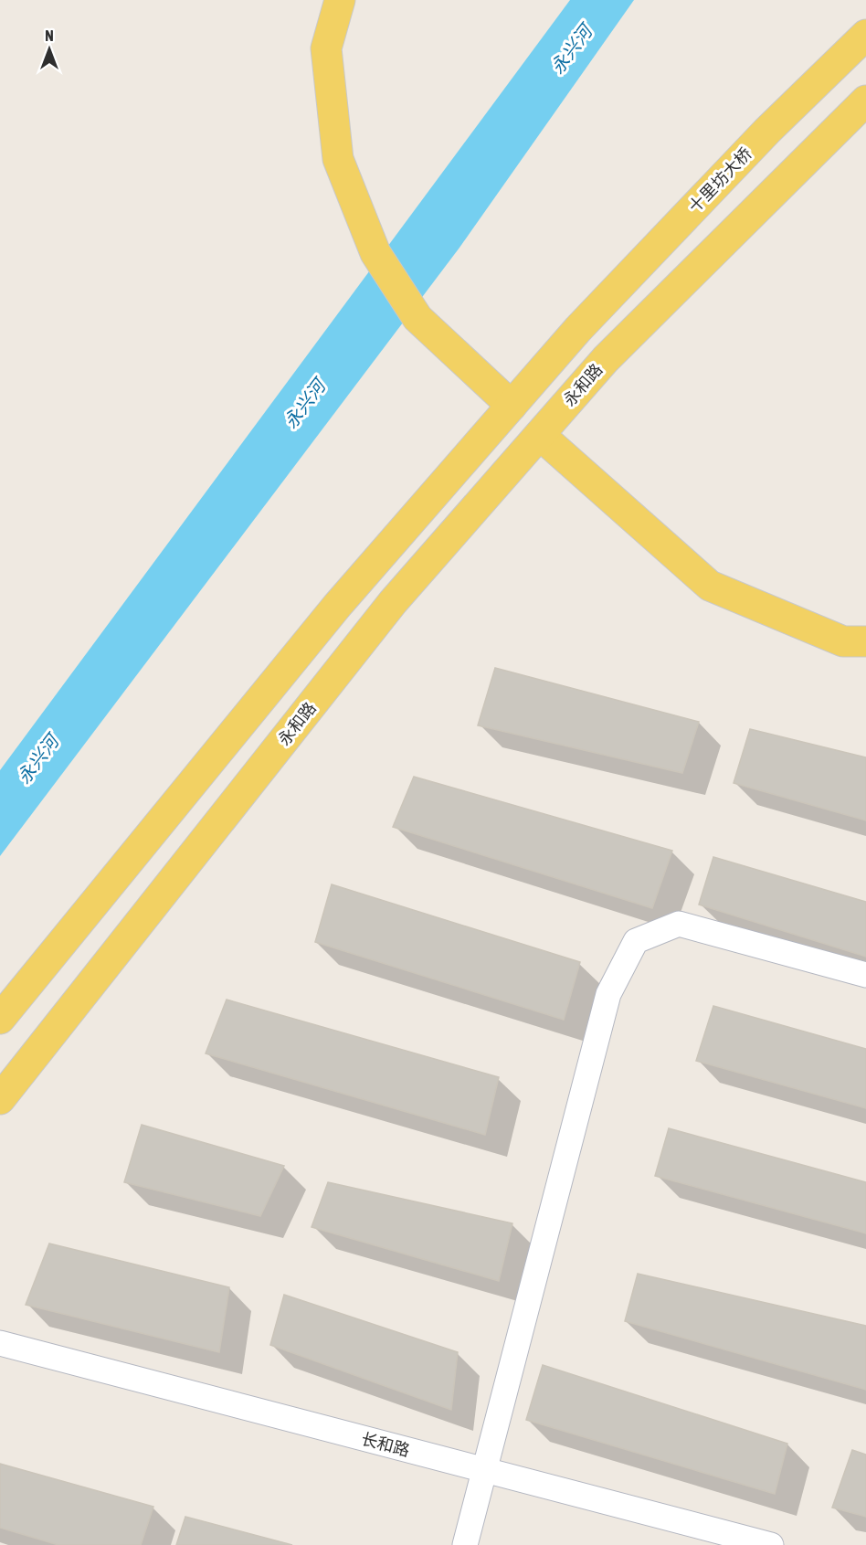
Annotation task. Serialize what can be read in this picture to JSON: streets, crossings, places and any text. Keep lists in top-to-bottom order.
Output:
{
  "streets": {
    "main road": ["十里坊大桥", "永和路"],
    "street": ["长和路"]
  },
  "water": ["永兴河"],
  "north": "top"
}
